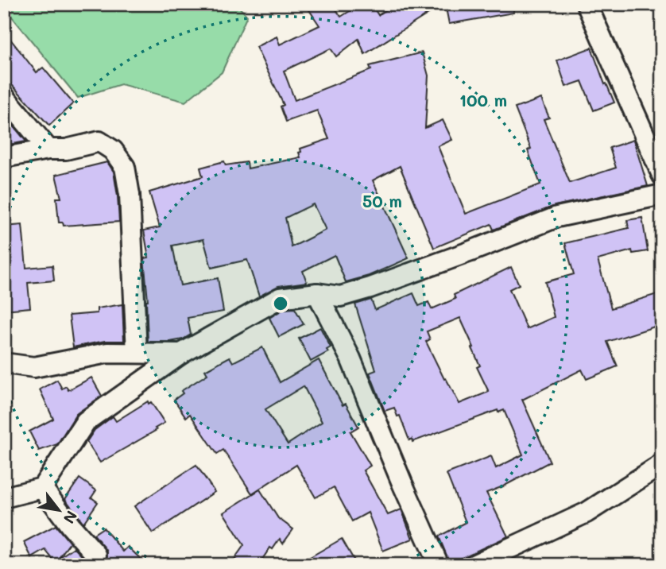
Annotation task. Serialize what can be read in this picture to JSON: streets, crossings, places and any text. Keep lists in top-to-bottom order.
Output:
{
  "north": "bottom right",
  "rings": ["100 m", "50 m"]
}
